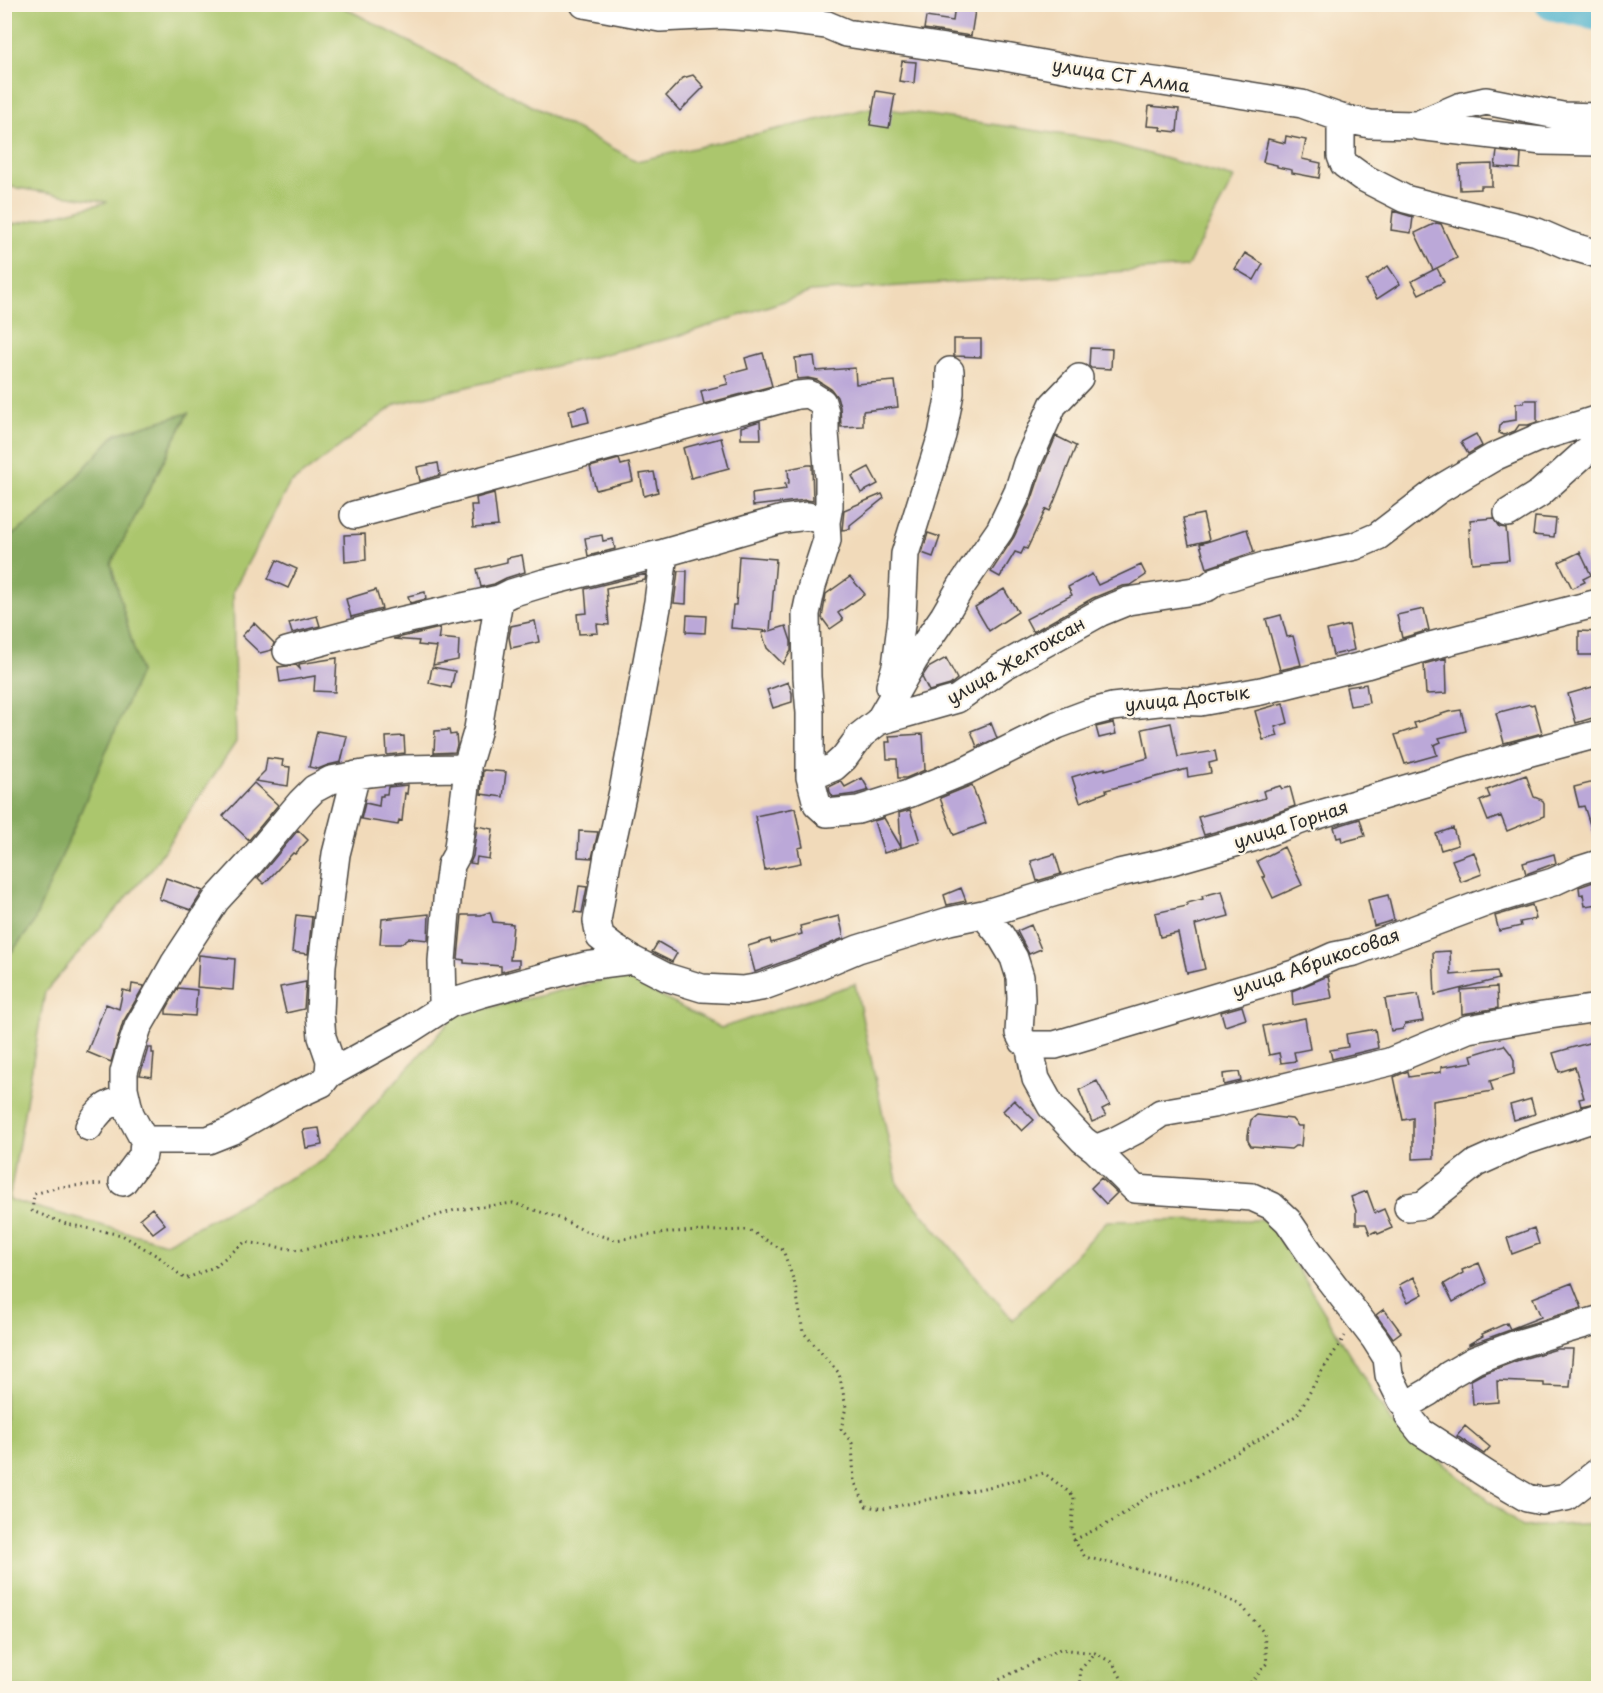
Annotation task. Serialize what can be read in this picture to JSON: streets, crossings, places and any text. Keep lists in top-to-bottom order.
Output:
{
  "streets": {
    "street": [
      "улица СТ Алма",
      "улица Желтоксан",
      "улица Достык",
      "улица Горная",
      "улица Абрикосовая"
    ]
  },
  "crossings": [
    ["улица Желтоксан", "улица Достык"]
  ]
}
